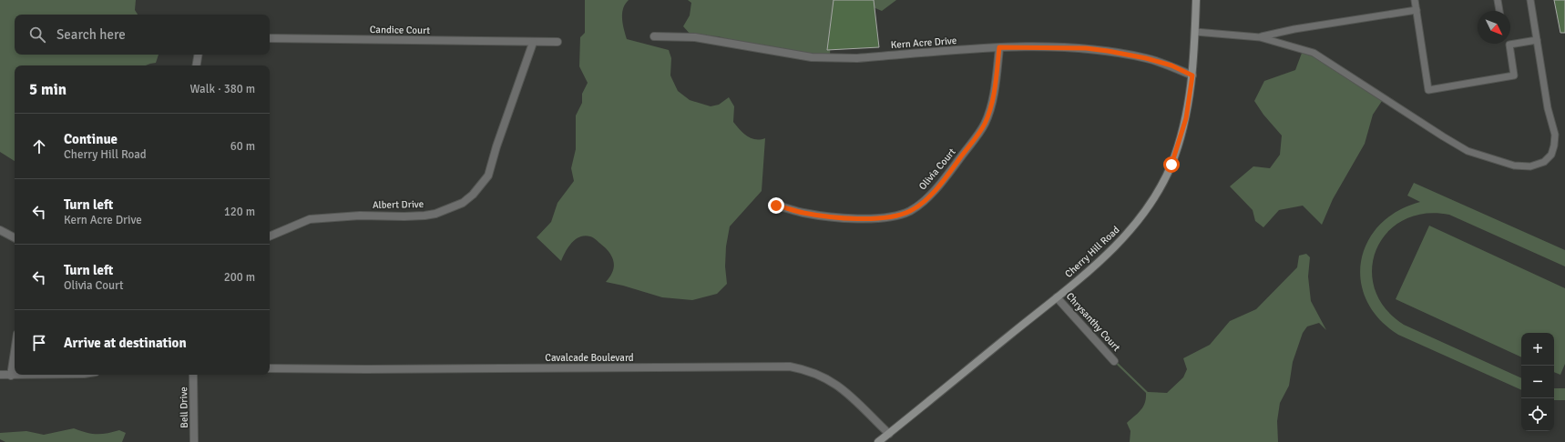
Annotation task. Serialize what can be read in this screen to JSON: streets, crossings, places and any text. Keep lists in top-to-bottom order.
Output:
{
  "streets": {
    "main road": ["Cherry Hill Road"],
    "street": [
      "Candice Court",
      "Kern Acre Drive",
      "Olivia Court",
      "Albert Drive",
      "Chrysanthy Court",
      "Cavalcade Boulevard",
      "Bell Drive"
    ]
  },
  "crossings": [
    ["Candice Court", "Albert Drive"],
    ["Kern Acre Drive", "Olivia Court"],
    ["Kern Acre Drive", "Cherry Hill Road"],
    ["Cherry Hill Road", "Chrysanthy Court"],
    ["Cherry Hill Road", "Cavalcade Boulevard"]
  ],
  "north": "bottom right",
  "page": {
    "search": "Search here",
    "heading": ["5 min", "Walk · 380 m"],
    "list": [
      ["Continue", "Cherry Hill Road", "60 m"],
      ["Turn left", "Kern Acre Drive", "120 m"],
      ["Turn left", "Olivia Court", "200 m"],
      "Arrive at destination"
    ],
    "map_buttons": ["+", "−"]
  }
}
